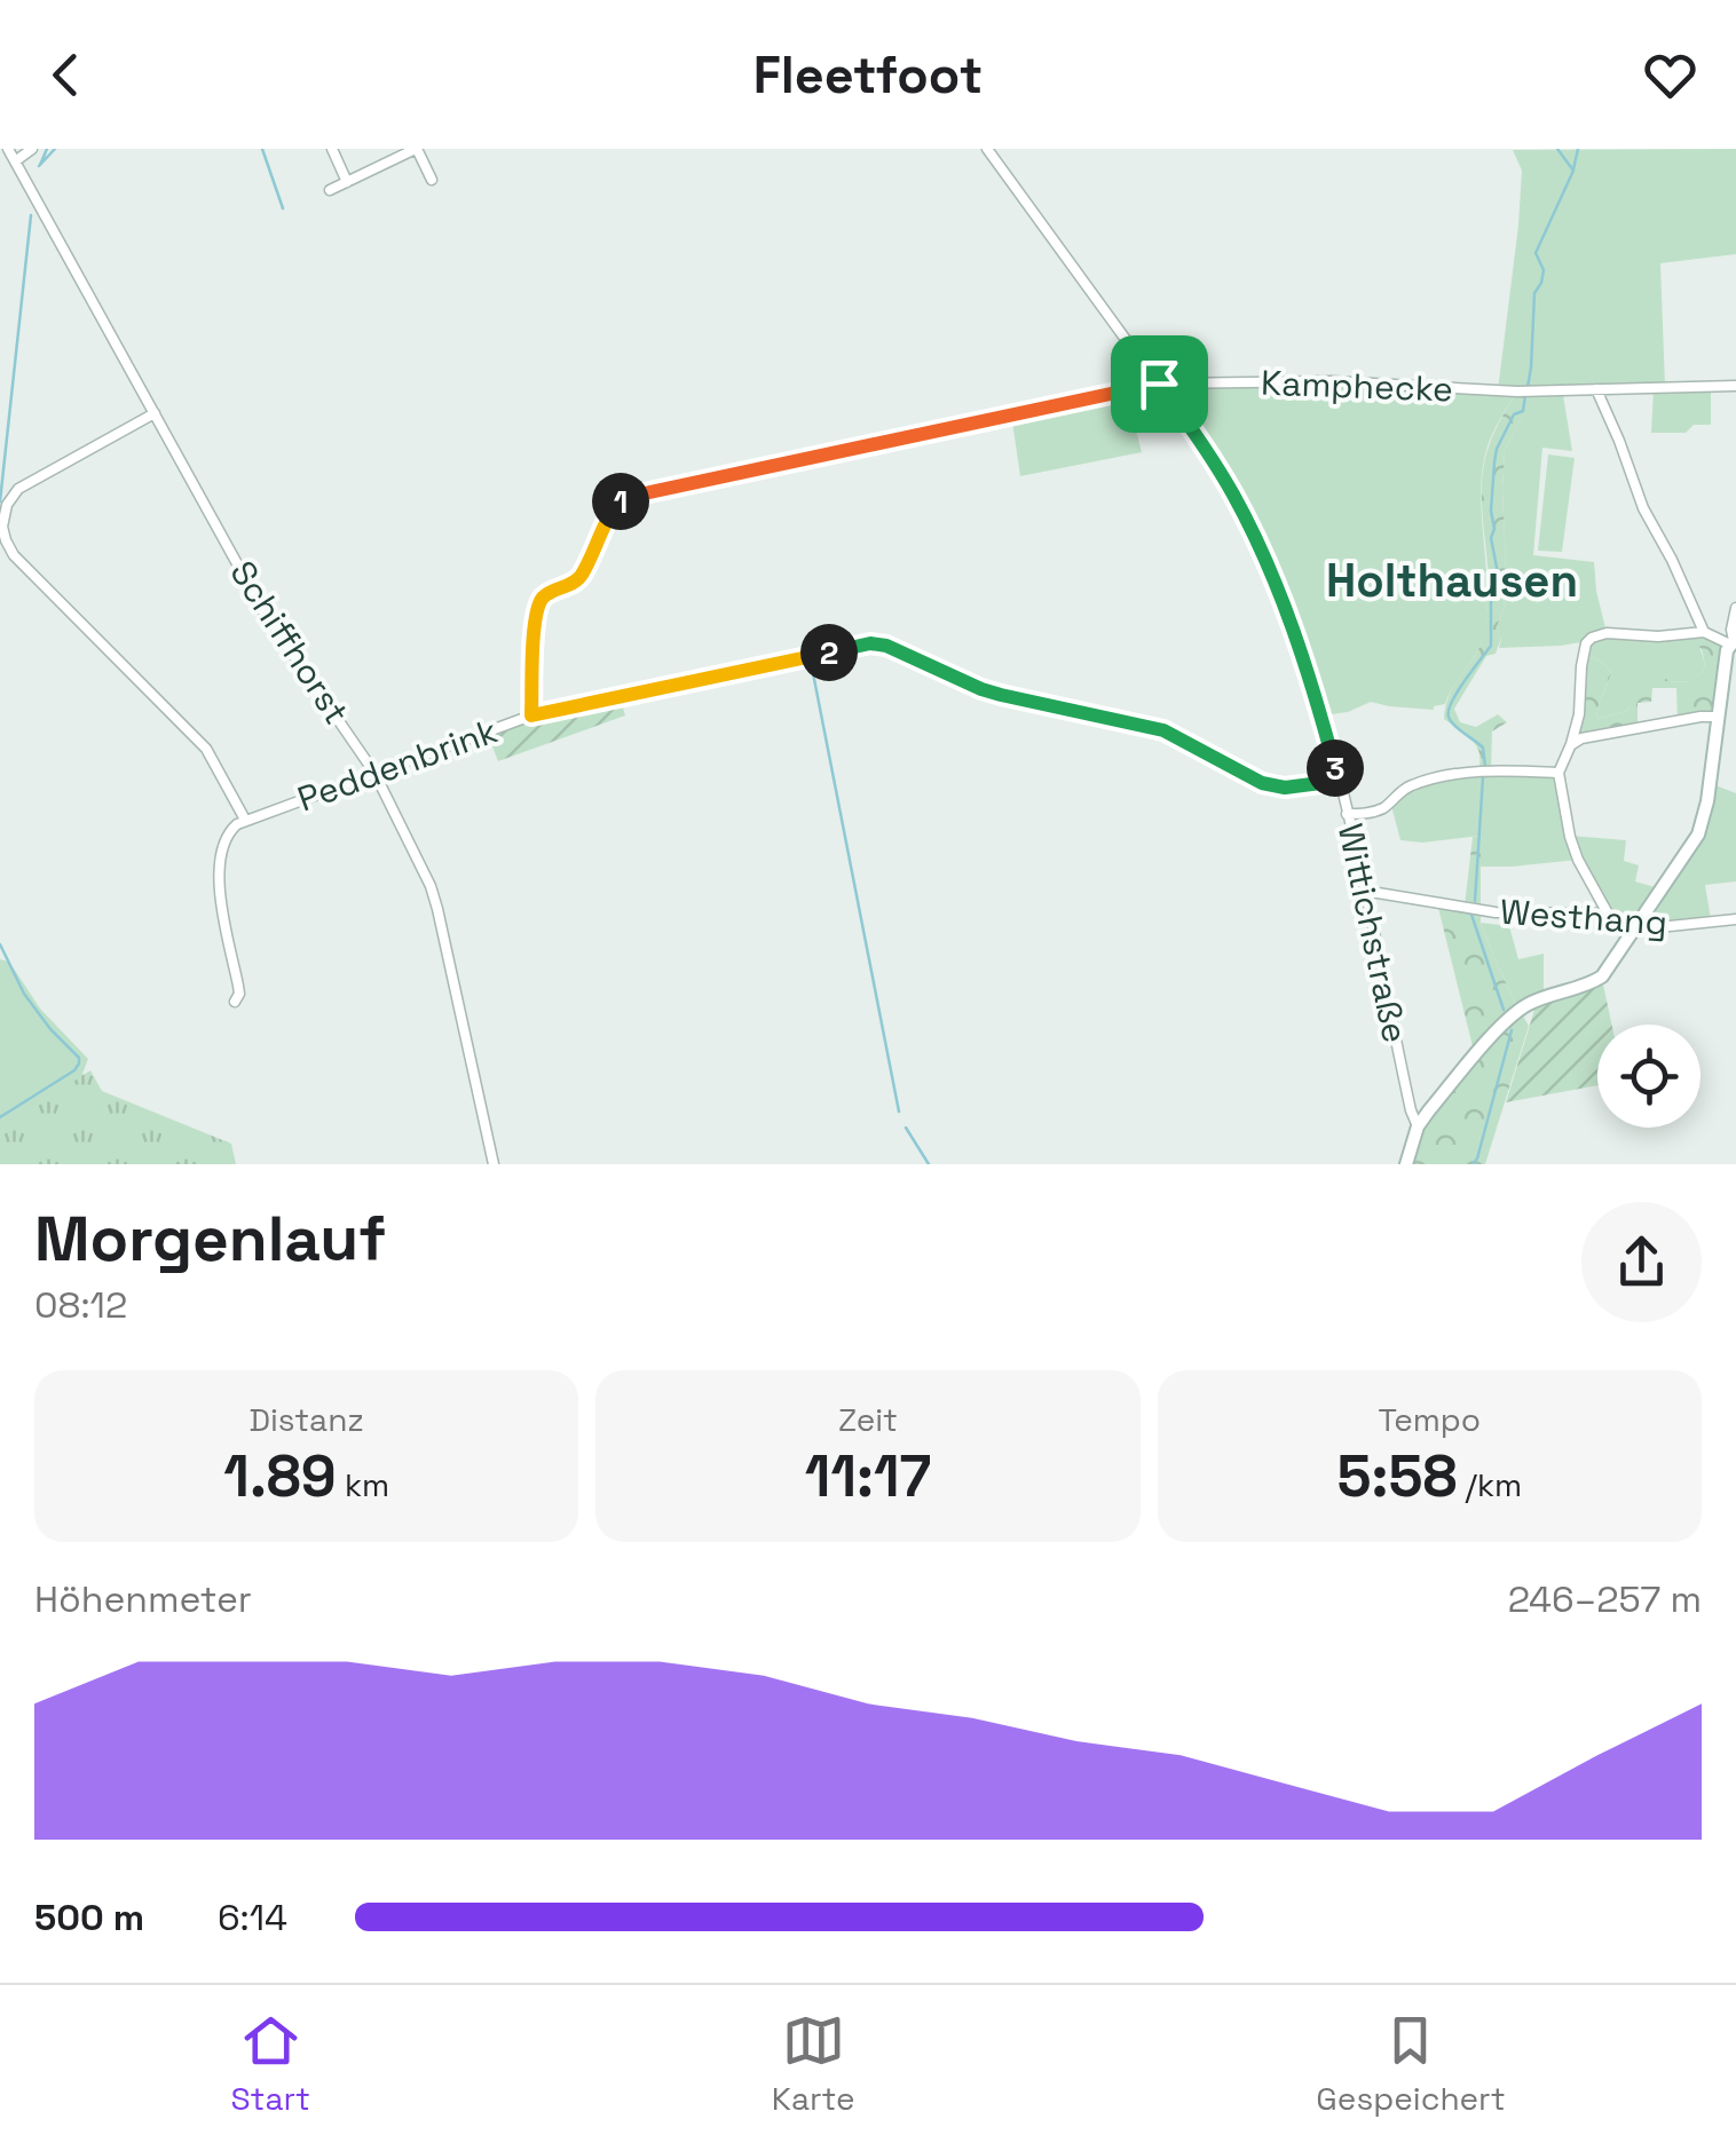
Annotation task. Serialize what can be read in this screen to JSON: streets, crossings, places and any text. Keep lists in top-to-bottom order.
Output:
{
  "streets": {
    "street": [
      "Kamphecke",
      "Schiffhorst",
      "Peddenbrink",
      "Westhang",
      "Wittichstraße"
    ]
  },
  "crossings": [
    ["Kamphecke", "Peddenbrink"],
    ["Kamphecke", "Wittichstraße"],
    ["Schiffhorst", "Peddenbrink"],
    ["Peddenbrink", "Wittichstraße"],
    ["Westhang", "Wittichstraße"]
  ],
  "districts": ["Holthausen"],
  "page": {
    "header": "Fleetfoot",
    "pins": ["1", "2", "3"],
    "heading": ["Morgenlauf", "08:12"],
    "stats": [
      ["Distanz", "1.89 km"],
      ["Zeit", "11:17"],
      ["Tempo", "5:58 /km"]
    ],
    "chart": ["Höhenmeter", "246–257 m"],
    "list": [
      {
        "name": "500 m",
        "note": "6:14"
      }
    ],
    "tabs": ["Start", "Karte", "Gespeichert"]
  }
}
